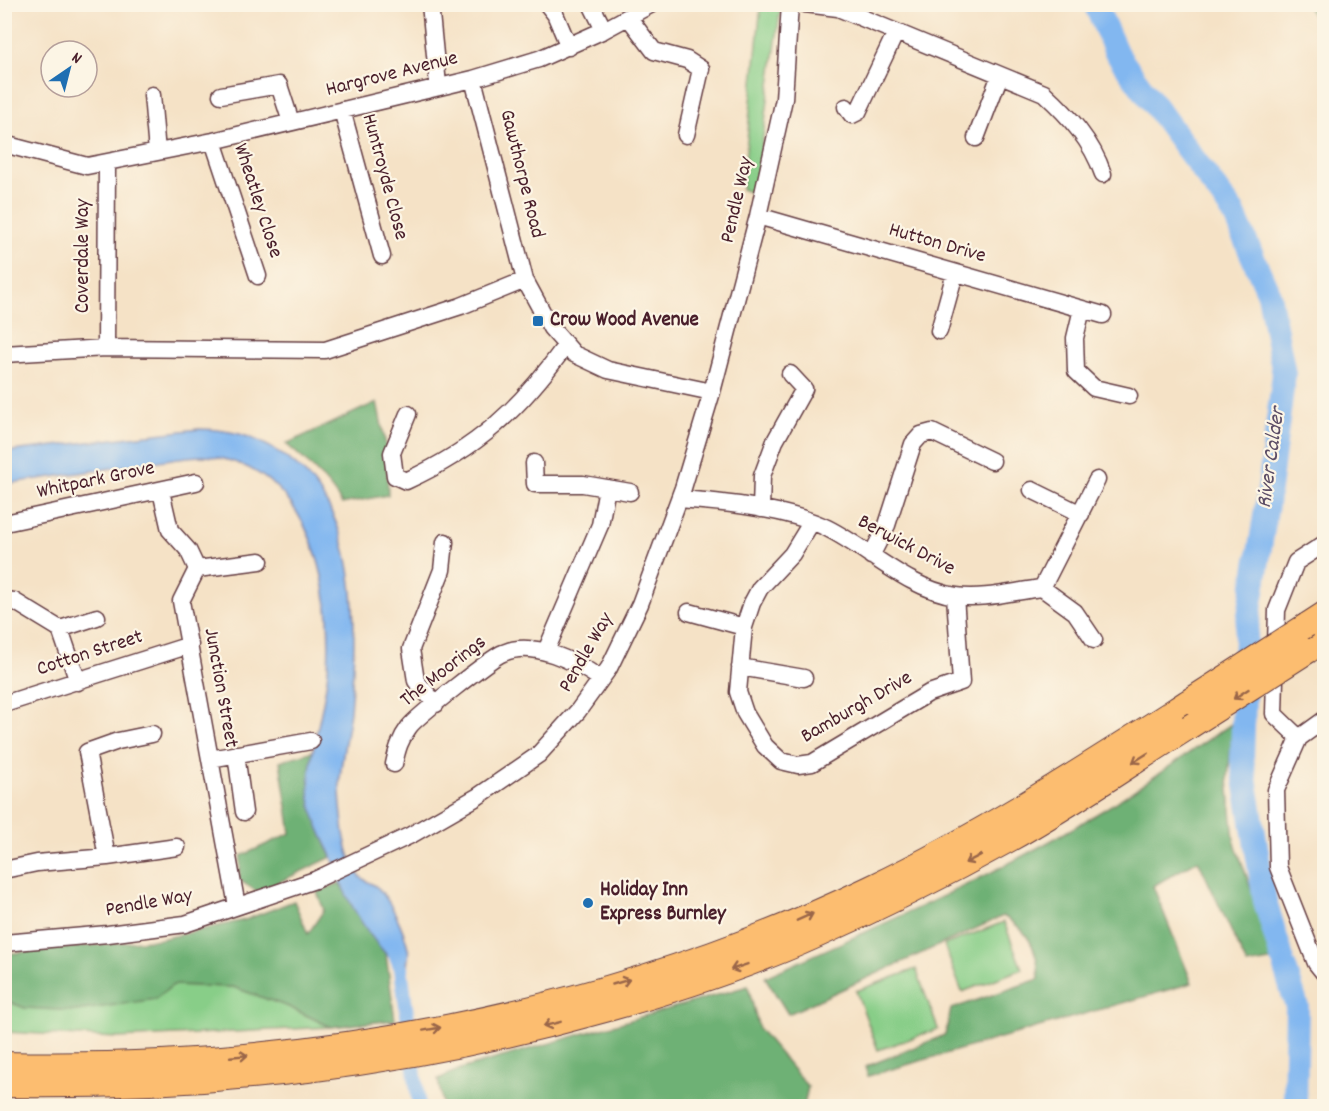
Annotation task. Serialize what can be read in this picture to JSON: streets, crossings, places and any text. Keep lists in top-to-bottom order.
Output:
{
  "streets": {
    "street": [
      "Hargrove Avenue",
      "Gawthorpe Road",
      "Huntroyde Close",
      "Pendle Way",
      "Wheatley Close",
      "Hutton Drive",
      "Coverdale Way",
      "Whitpark Grove",
      "Berwick Drive",
      "Cotton Street",
      "The Moorings",
      "Junction Street",
      "Bamburgh Drive"
    ]
  },
  "crossings": [
    ["Hargrove Avenue", "Gawthorpe Road"],
    ["Hargrove Avenue", "Huntroyde Close"],
    ["Hargrove Avenue", "Wheatley Close"],
    ["Hargrove Avenue", "Coverdale Way"],
    ["Gawthorpe Road", "Pendle Way"],
    ["Pendle Way", "Hutton Drive"],
    ["Pendle Way", "Berwick Drive"],
    ["Pendle Way", "The Moorings"],
    ["Pendle Way", "Junction Street"],
    ["Berwick Drive", "Bamburgh Drive"],
    ["Cotton Street", "Junction Street"]
  ],
  "water": ["River Calder"],
  "places": {
    "transit": ["Crow Wood Avenue"],
    "other": ["Holiday Inn Express Burnley"]
  },
  "north": "top right"
}
